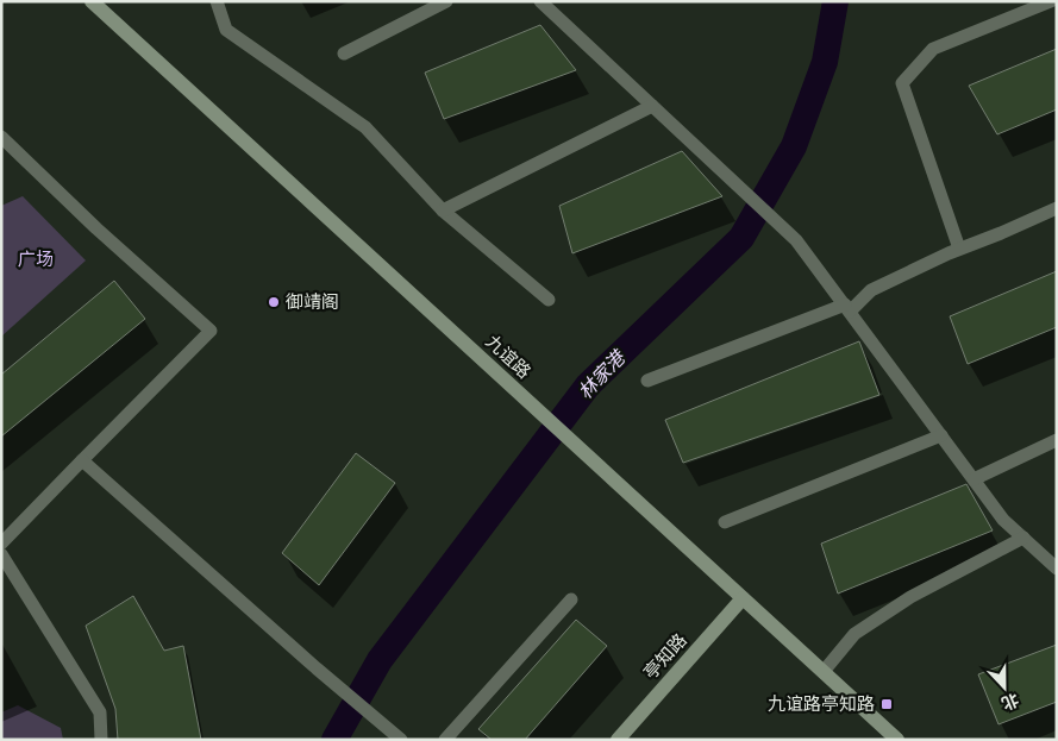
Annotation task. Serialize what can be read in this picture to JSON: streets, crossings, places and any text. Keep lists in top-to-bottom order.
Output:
{
  "streets": {
    "street": ["九谊路", "亭知路"]
  },
  "crossings": [
    ["九谊路", "亭知路"]
  ],
  "water": ["林家港"],
  "parks": ["广场"],
  "places": {
    "other": ["御靖阁"],
    "transit": ["九谊路亭知路"]
  },
  "north": "bottom"
}
